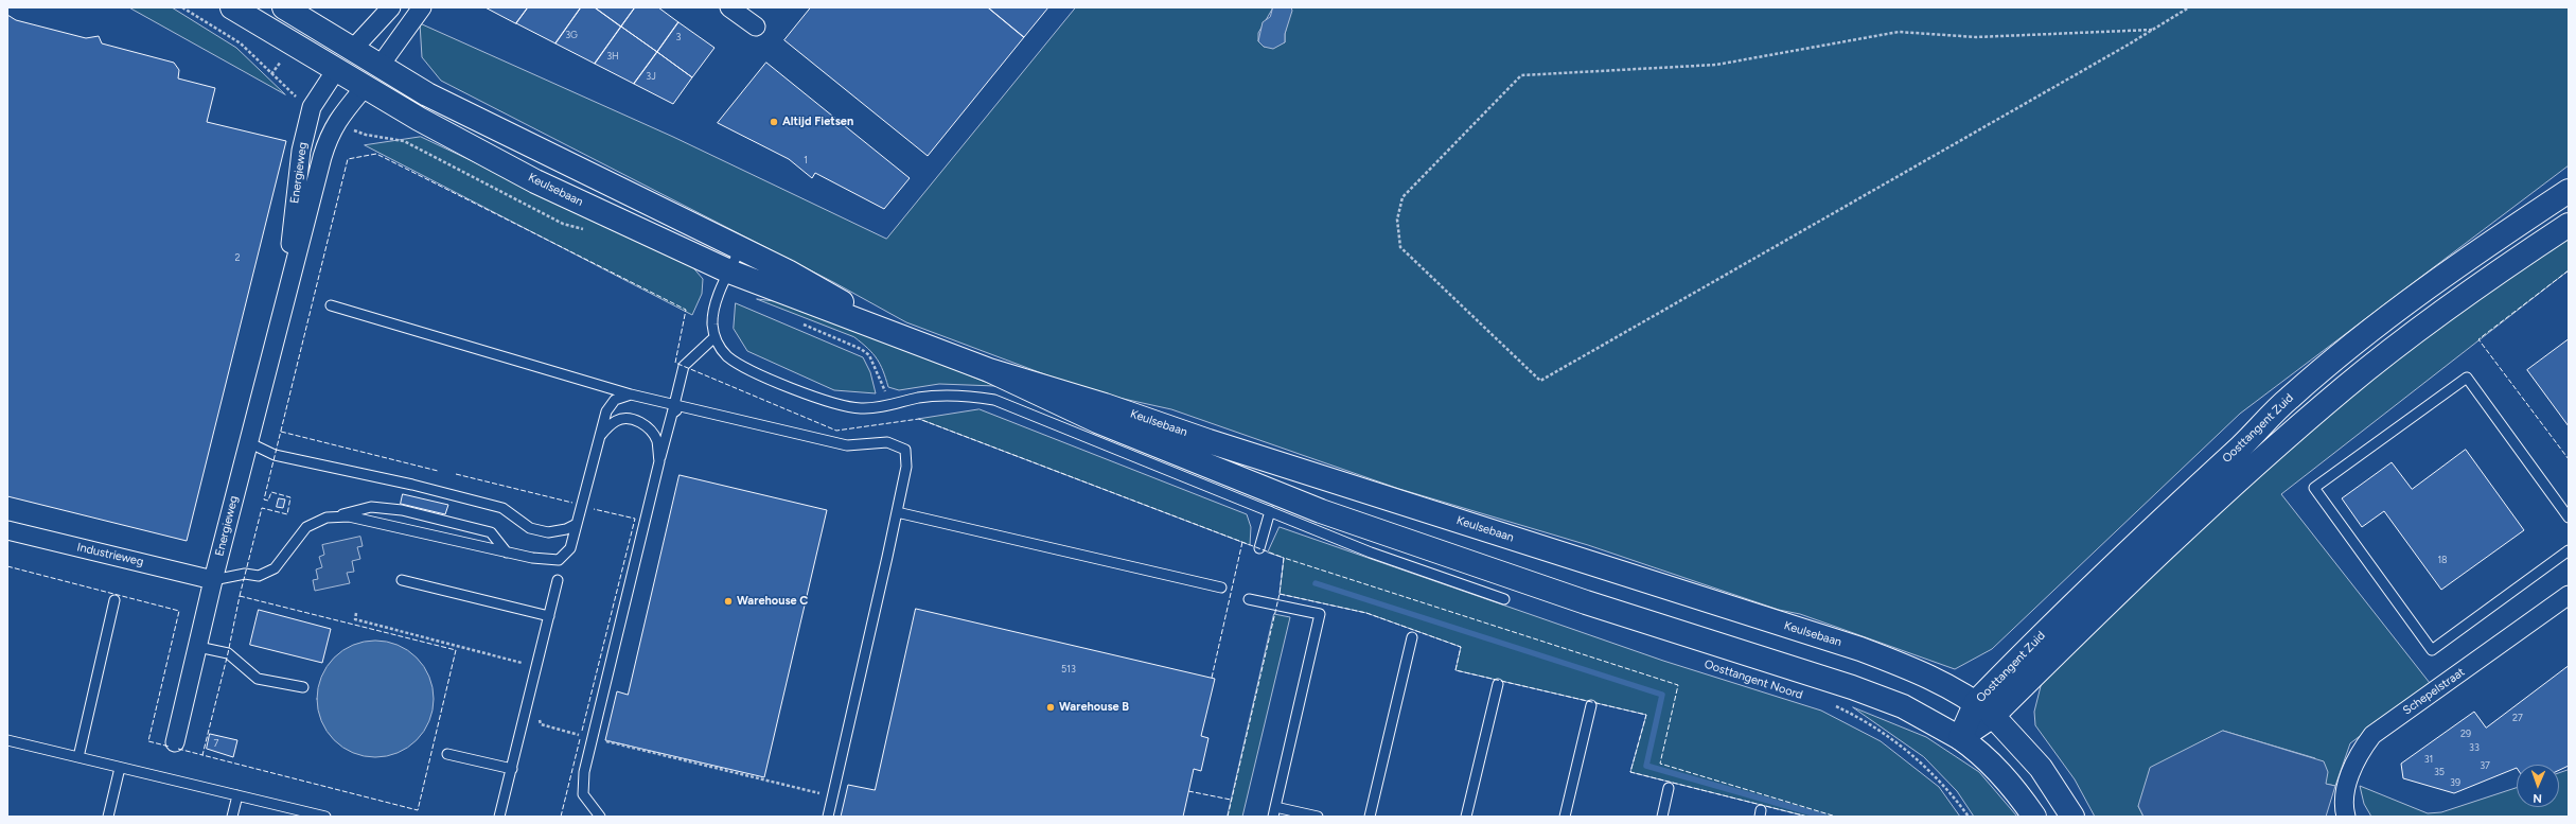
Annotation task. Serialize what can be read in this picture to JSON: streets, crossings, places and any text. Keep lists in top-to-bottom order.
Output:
{
  "streets": {
    "main road": ["Energieweg", "Keulsebaan", "Oosttangent Zuid"],
    "street": ["Industrieweg", "Schepelstraat"]
  },
  "crossings": [
    ["Energieweg", "Keulsebaan"],
    ["Energieweg", "Industrieweg"],
    ["Keulsebaan", "Oosttangent Zuid"]
  ],
  "places": ["Altijd Fietsen", "Warehouse C", "Warehouse B"],
  "house_numbers": [
    "3G",
    "3",
    "3H",
    "3J",
    "1",
    "2",
    "18",
    "513",
    "27",
    "29",
    "7",
    "33",
    "31",
    "37",
    "35",
    "39"
  ],
  "north": "bottom"
}
